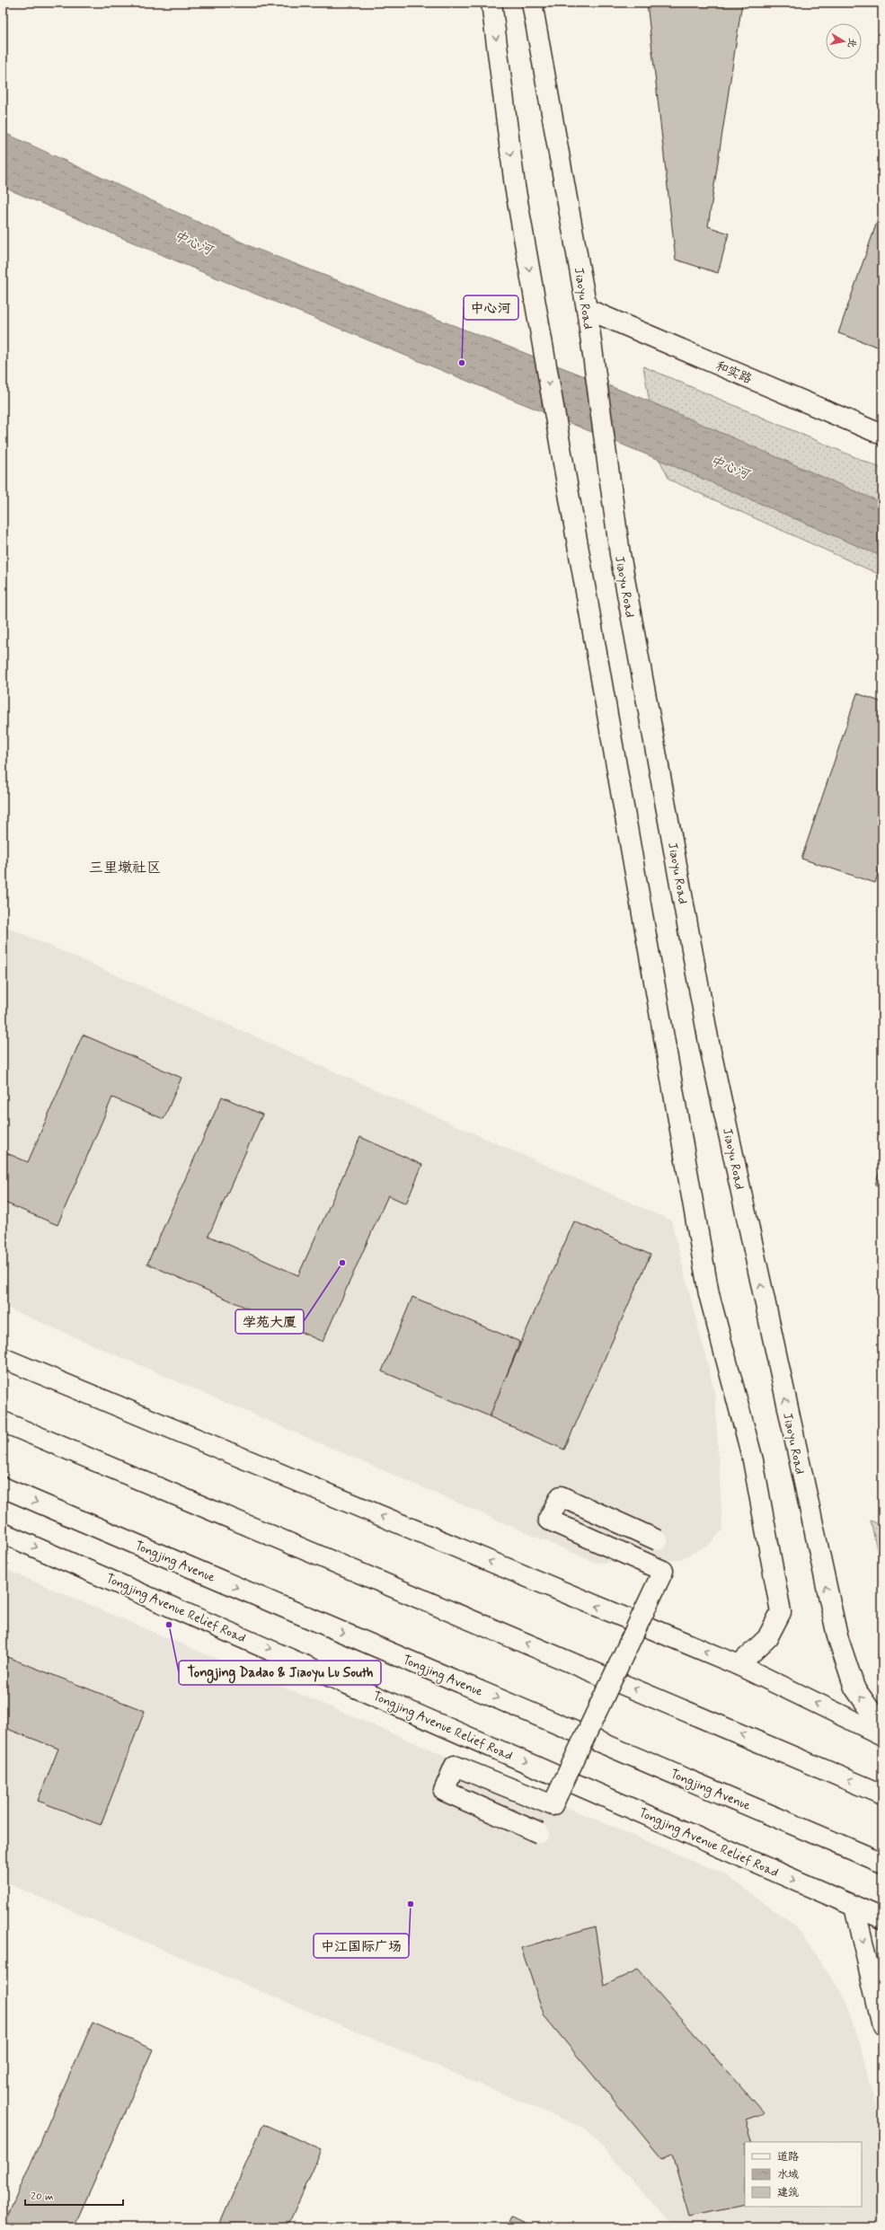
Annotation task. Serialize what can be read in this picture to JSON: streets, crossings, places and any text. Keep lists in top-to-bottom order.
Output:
{
  "streets": {
    "main road": [
      "Jiaoyu Road",
      "和实路",
      "Tongjing Avenue",
      "Tongjing Avenue Relief Road"
    ]
  },
  "crossings": [
    ["Jiaoyu Road", "和实路"]
  ],
  "districts": ["三里墩社区"],
  "water": ["中心河"],
  "places": [
    "中心河",
    "学苑大厦",
    "Tongjing Dadao & Jiaoyu Lu South",
    "中江国际广场"
  ],
  "legend": ["道路", "水域", "建筑"],
  "scale_bar": "20 m",
  "north": "right"
}
